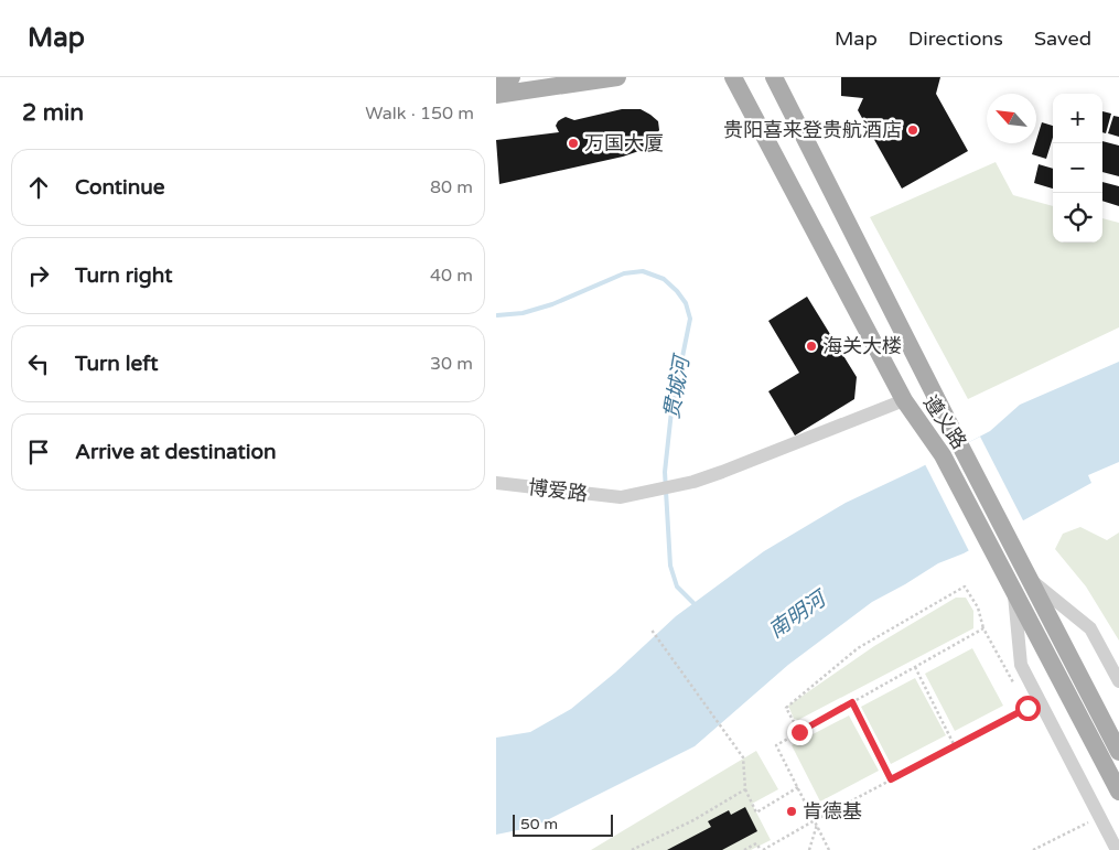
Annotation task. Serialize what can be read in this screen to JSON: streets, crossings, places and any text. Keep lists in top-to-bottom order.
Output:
{
  "streets": {
    "main road": ["遵义路"],
    "street": ["博爱路"]
  },
  "crossings": [
    ["遵义路", "博爱路"]
  ],
  "water": ["贯城河", "南明河"],
  "places": [
    "贵阳喜来登贵航酒店",
    "万国大厦",
    "海关大楼",
    "肯德基"
  ],
  "scale_bar": "50 m",
  "north": "top left",
  "page": {
    "header": "Map",
    "nav": ["Map", "Directions", "Saved"],
    "heading": ["2 min", "Walk · 150 m"],
    "map_buttons": ["+", "−"],
    "list": [
      ["Continue", "80 m"],
      ["Turn right", "40 m"],
      ["Turn left", "30 m"],
      "Arrive at destination"
    ],
    "scale": "50 m"
  }
}
